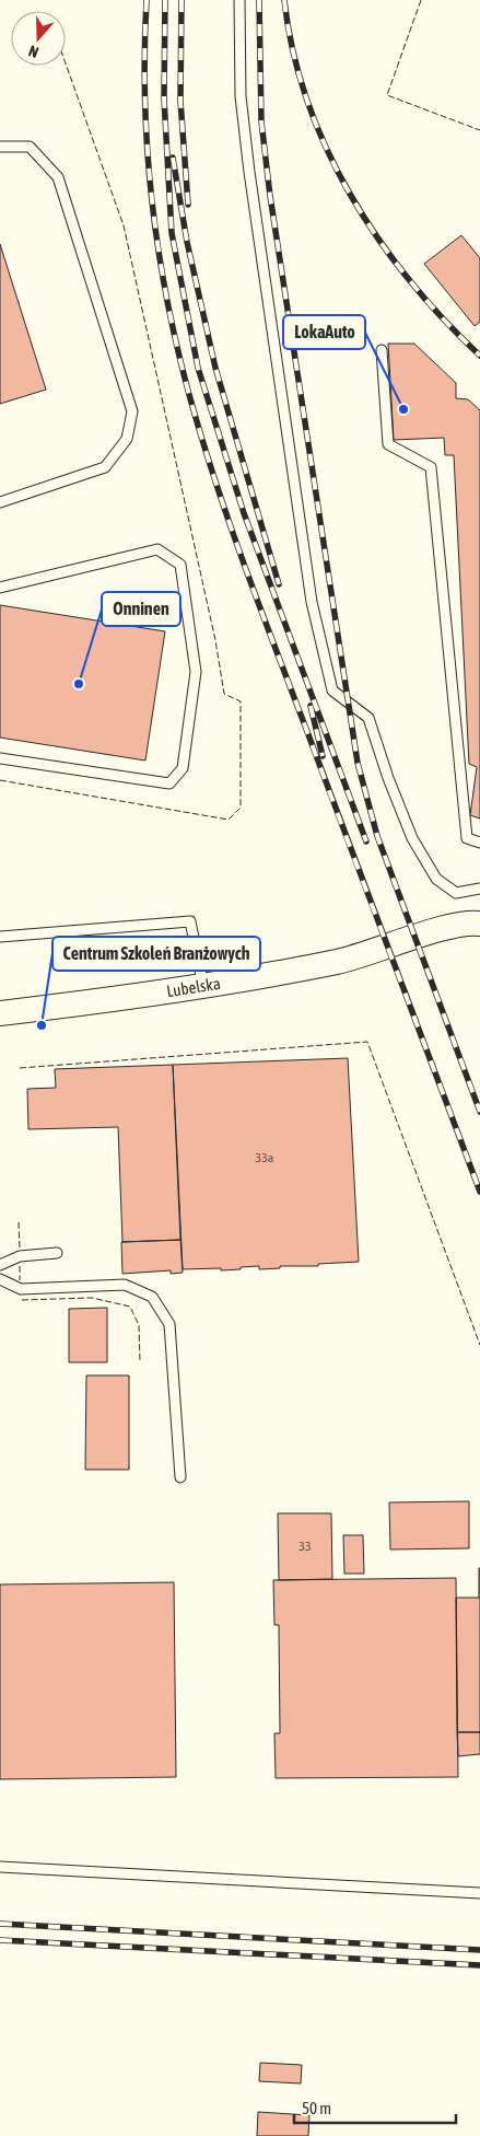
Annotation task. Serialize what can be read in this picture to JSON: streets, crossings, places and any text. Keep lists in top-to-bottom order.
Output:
{
  "streets": {
    "street": ["Lubelska"]
  },
  "places": ["LokaAuto", "Onninen", "Centrum Szkoleń Branżowych"],
  "house_numbers": ["33a", "33"],
  "scale_bar": "50 m",
  "north": "bottom"
}
